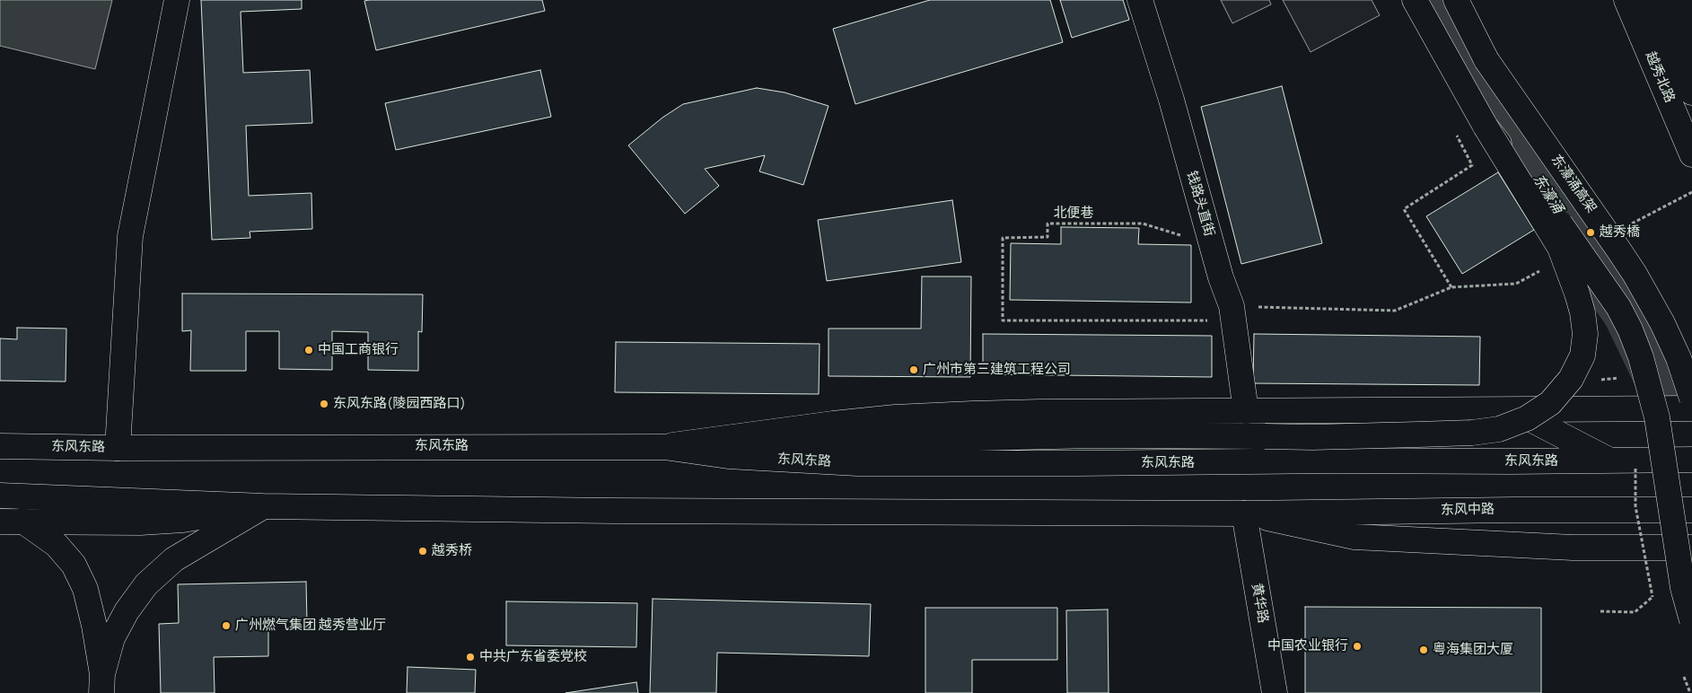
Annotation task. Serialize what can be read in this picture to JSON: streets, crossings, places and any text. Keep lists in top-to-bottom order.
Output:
{
  "streets": {
    "main road": [
      "越秀北路",
      "东濠涌高架",
      "钱路头直街",
      "东风东路",
      "东风中路",
      "黄华路"
    ],
    "path": ["北便巷"]
  },
  "crossings": [
    ["钱路头直街", "北便巷"],
    ["东风中路", "黄华路"]
  ],
  "water": ["东濠涌"],
  "places": [
    "越秀橋",
    "中国工商银行",
    "广州市第三建筑工程公司",
    "东风东路(陵园西路口)",
    "越秀桥",
    "广州燃气集团 越秀营业厅",
    "中国农业银行",
    "粤海集团大厦",
    "中共广东省委党校"
  ]
}
